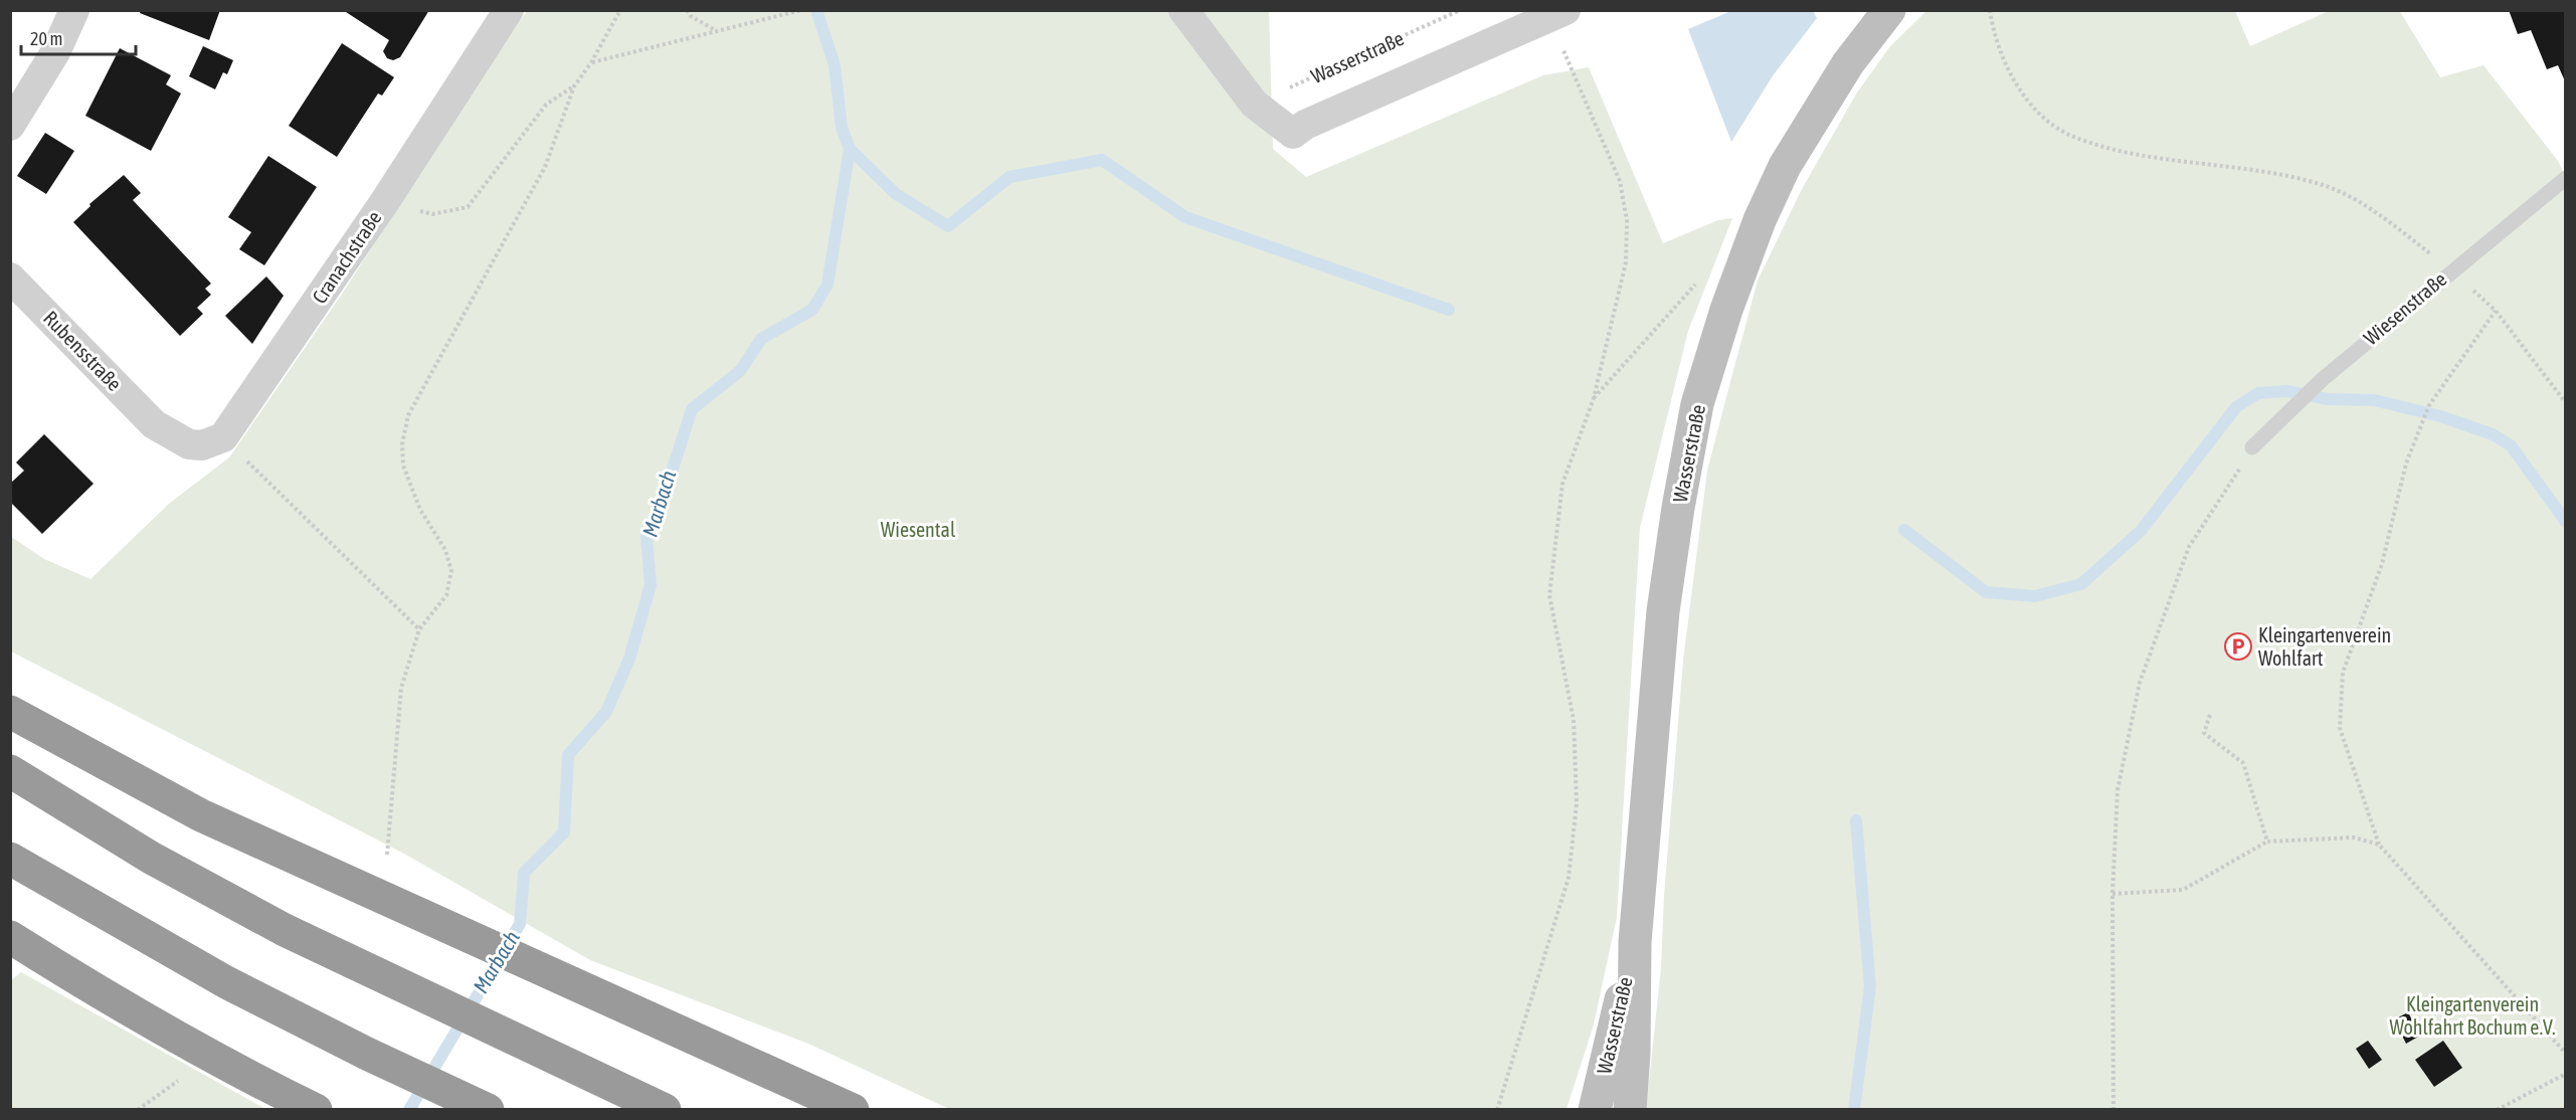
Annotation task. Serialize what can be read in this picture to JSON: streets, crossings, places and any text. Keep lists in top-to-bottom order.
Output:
{
  "streets": {
    "main road": ["Wasserstraße"],
    "street": ["Cranachstraße", "Rubensstraße"],
    "lane": ["Wiesenstraße"]
  },
  "crossings": [
    ["Cranachstraße", "Rubensstraße"]
  ],
  "water": ["Marbach"],
  "parks": ["Wiesental", "Kleingartenverein Wohlfahrt Bochum e.V."],
  "places": {
    "parking": ["Kleingartenverein Wohlfart"]
  },
  "scale_bar": "20 m"
}
